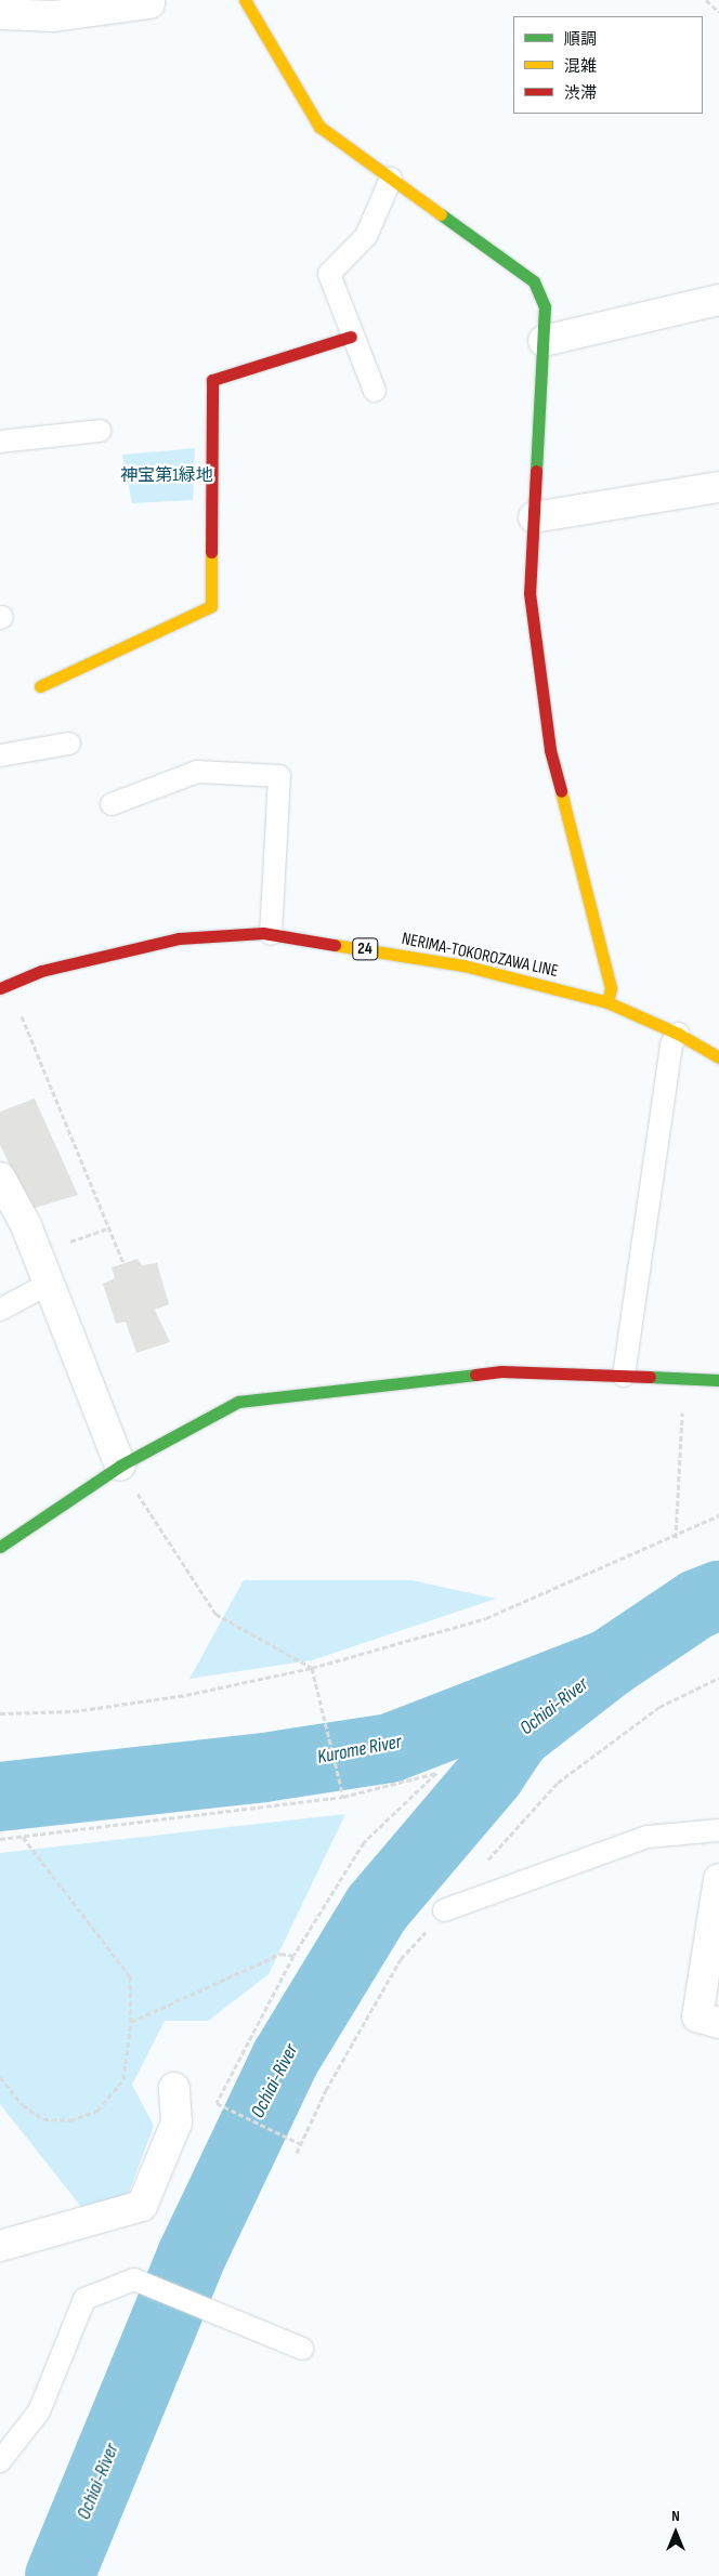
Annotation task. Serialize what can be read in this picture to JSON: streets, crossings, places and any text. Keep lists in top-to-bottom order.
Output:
{
  "streets": {
    "street": ["24", "NERIMA-TOKOROZAWA LINE"]
  },
  "water": ["Ochiai-River", "Kurome River"],
  "parks": ["神宝第1緑地"],
  "legend": ["順調", "混雑", "渋滞"],
  "north": "top"
}
